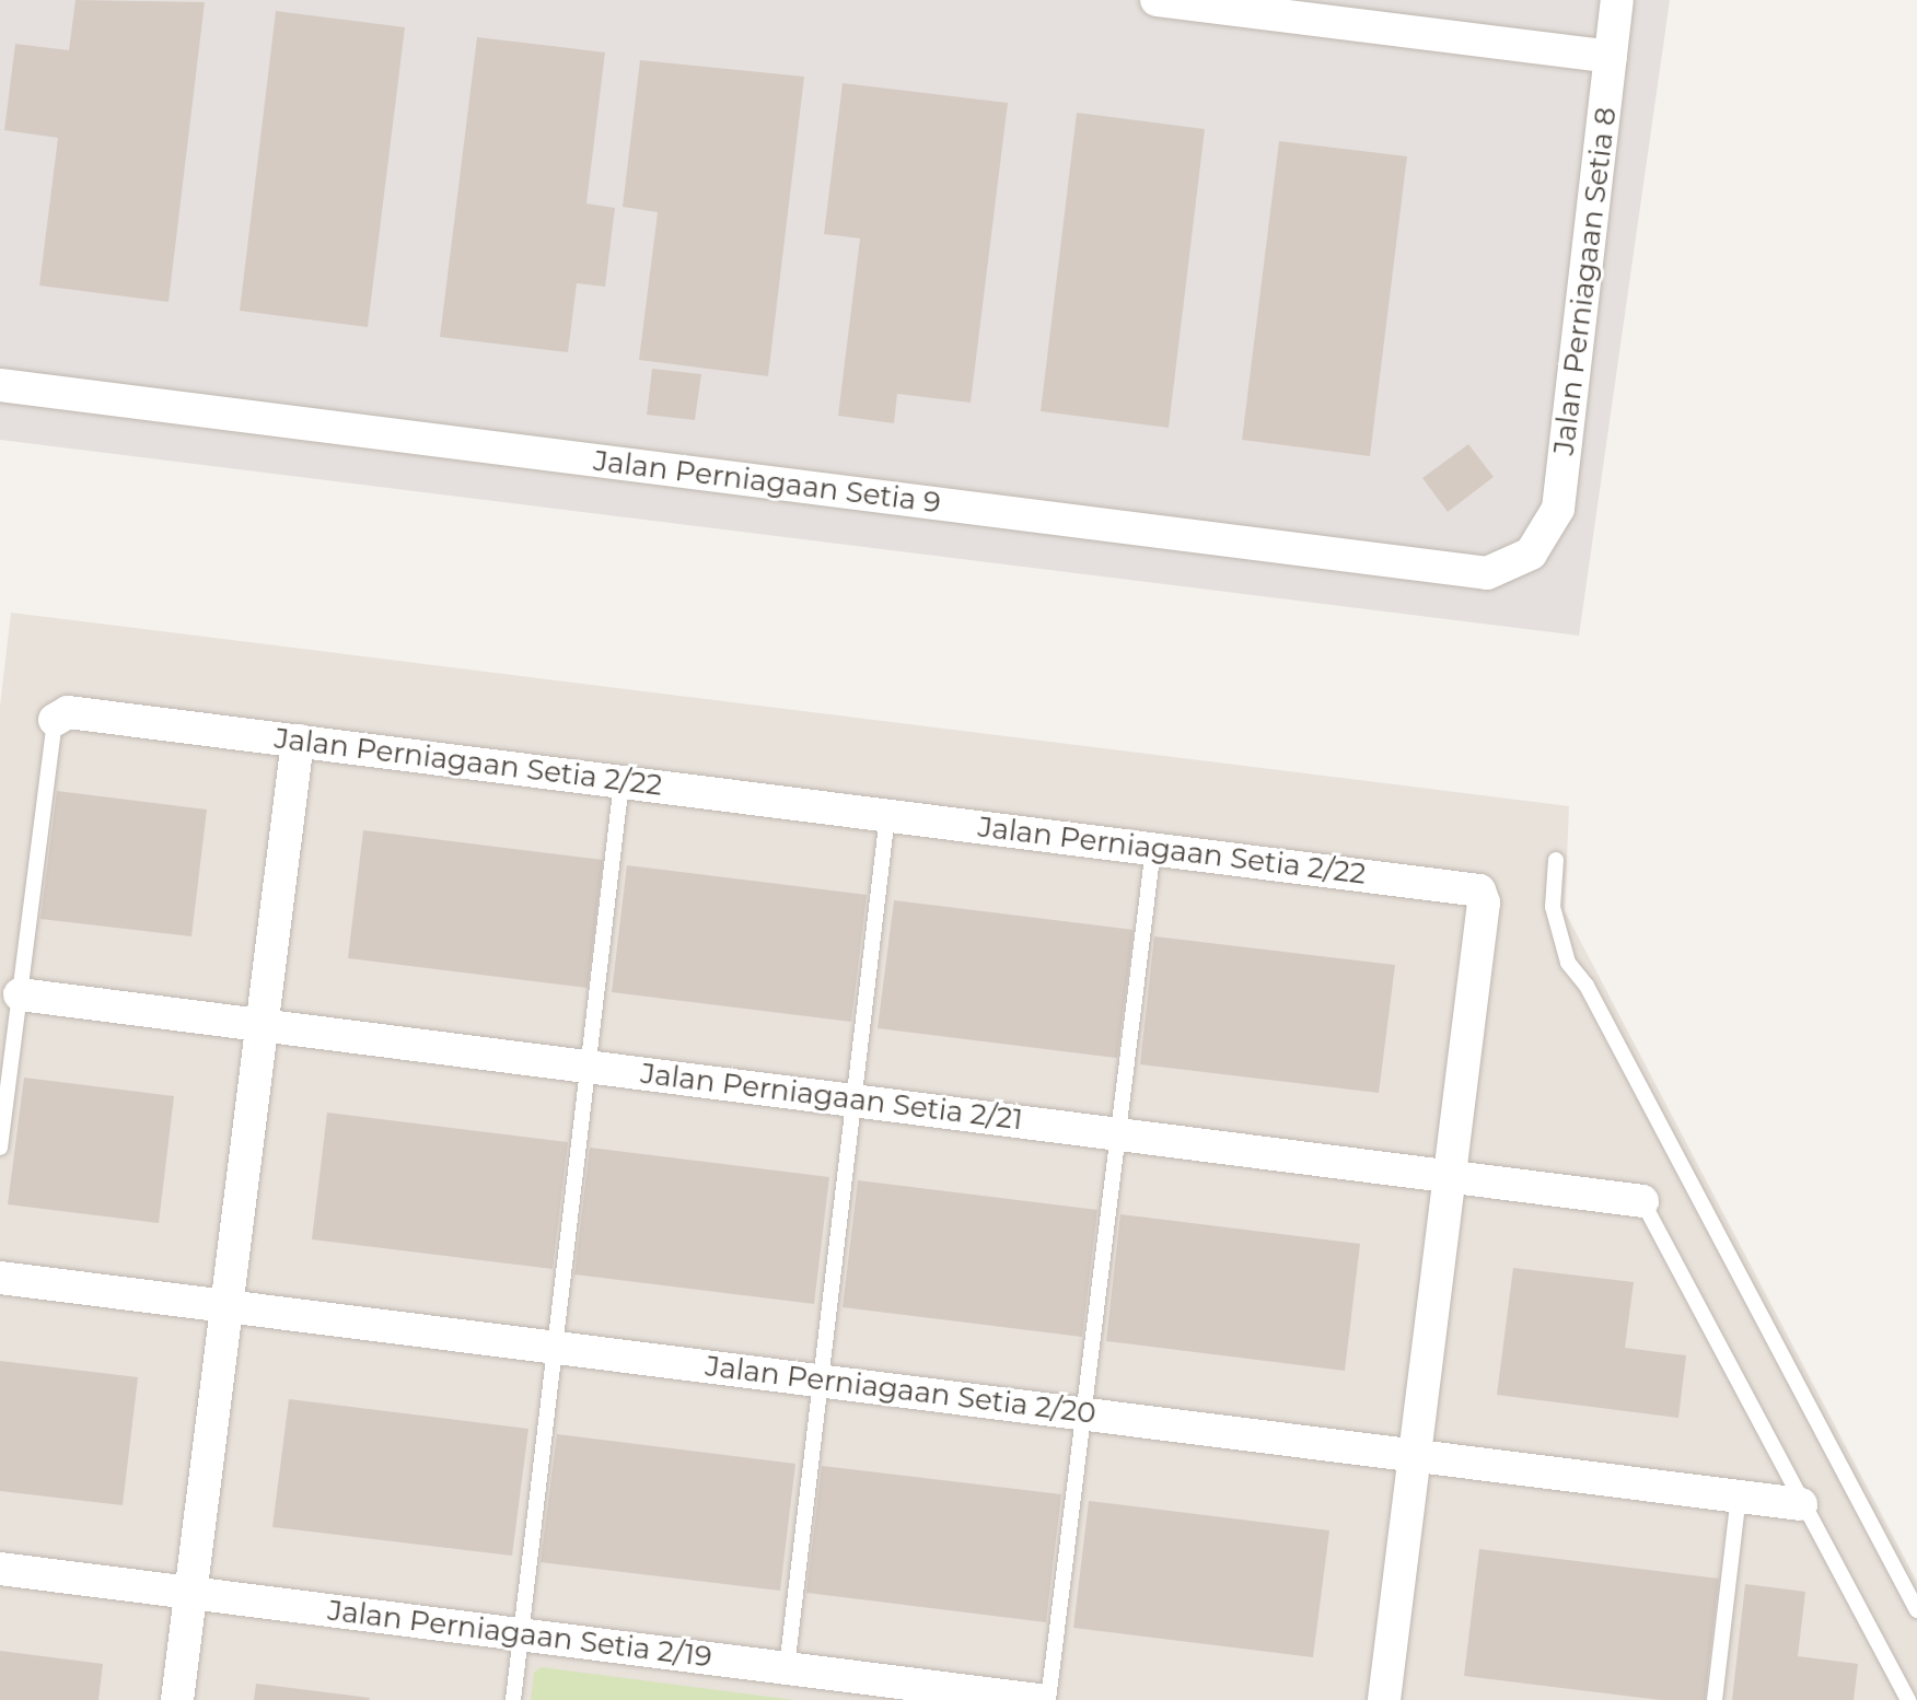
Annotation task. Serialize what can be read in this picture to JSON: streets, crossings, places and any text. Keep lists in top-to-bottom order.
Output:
{
  "streets": {
    "street": [
      "Jalan Perniagaan Setia 8",
      "Jalan Perniagaan Setia 9",
      "Jalan Perniagaan Setia 2/22",
      "Jalan Perniagaan Setia 2/21",
      "Jalan Perniagaan Setia 2/20",
      "Jalan Perniagaan Setia 2/19"
    ]
  },
  "crossings": [
    ["Jalan Perniagaan Setia 8", "Jalan Perniagaan Setia 9"],
    ["Jalan Perniagaan Setia 2/22", "Jalan Perniagaan Setia 2/21"],
    ["Jalan Perniagaan Setia 2/22", "Jalan Perniagaan Setia 2/20"]
  ]
}
